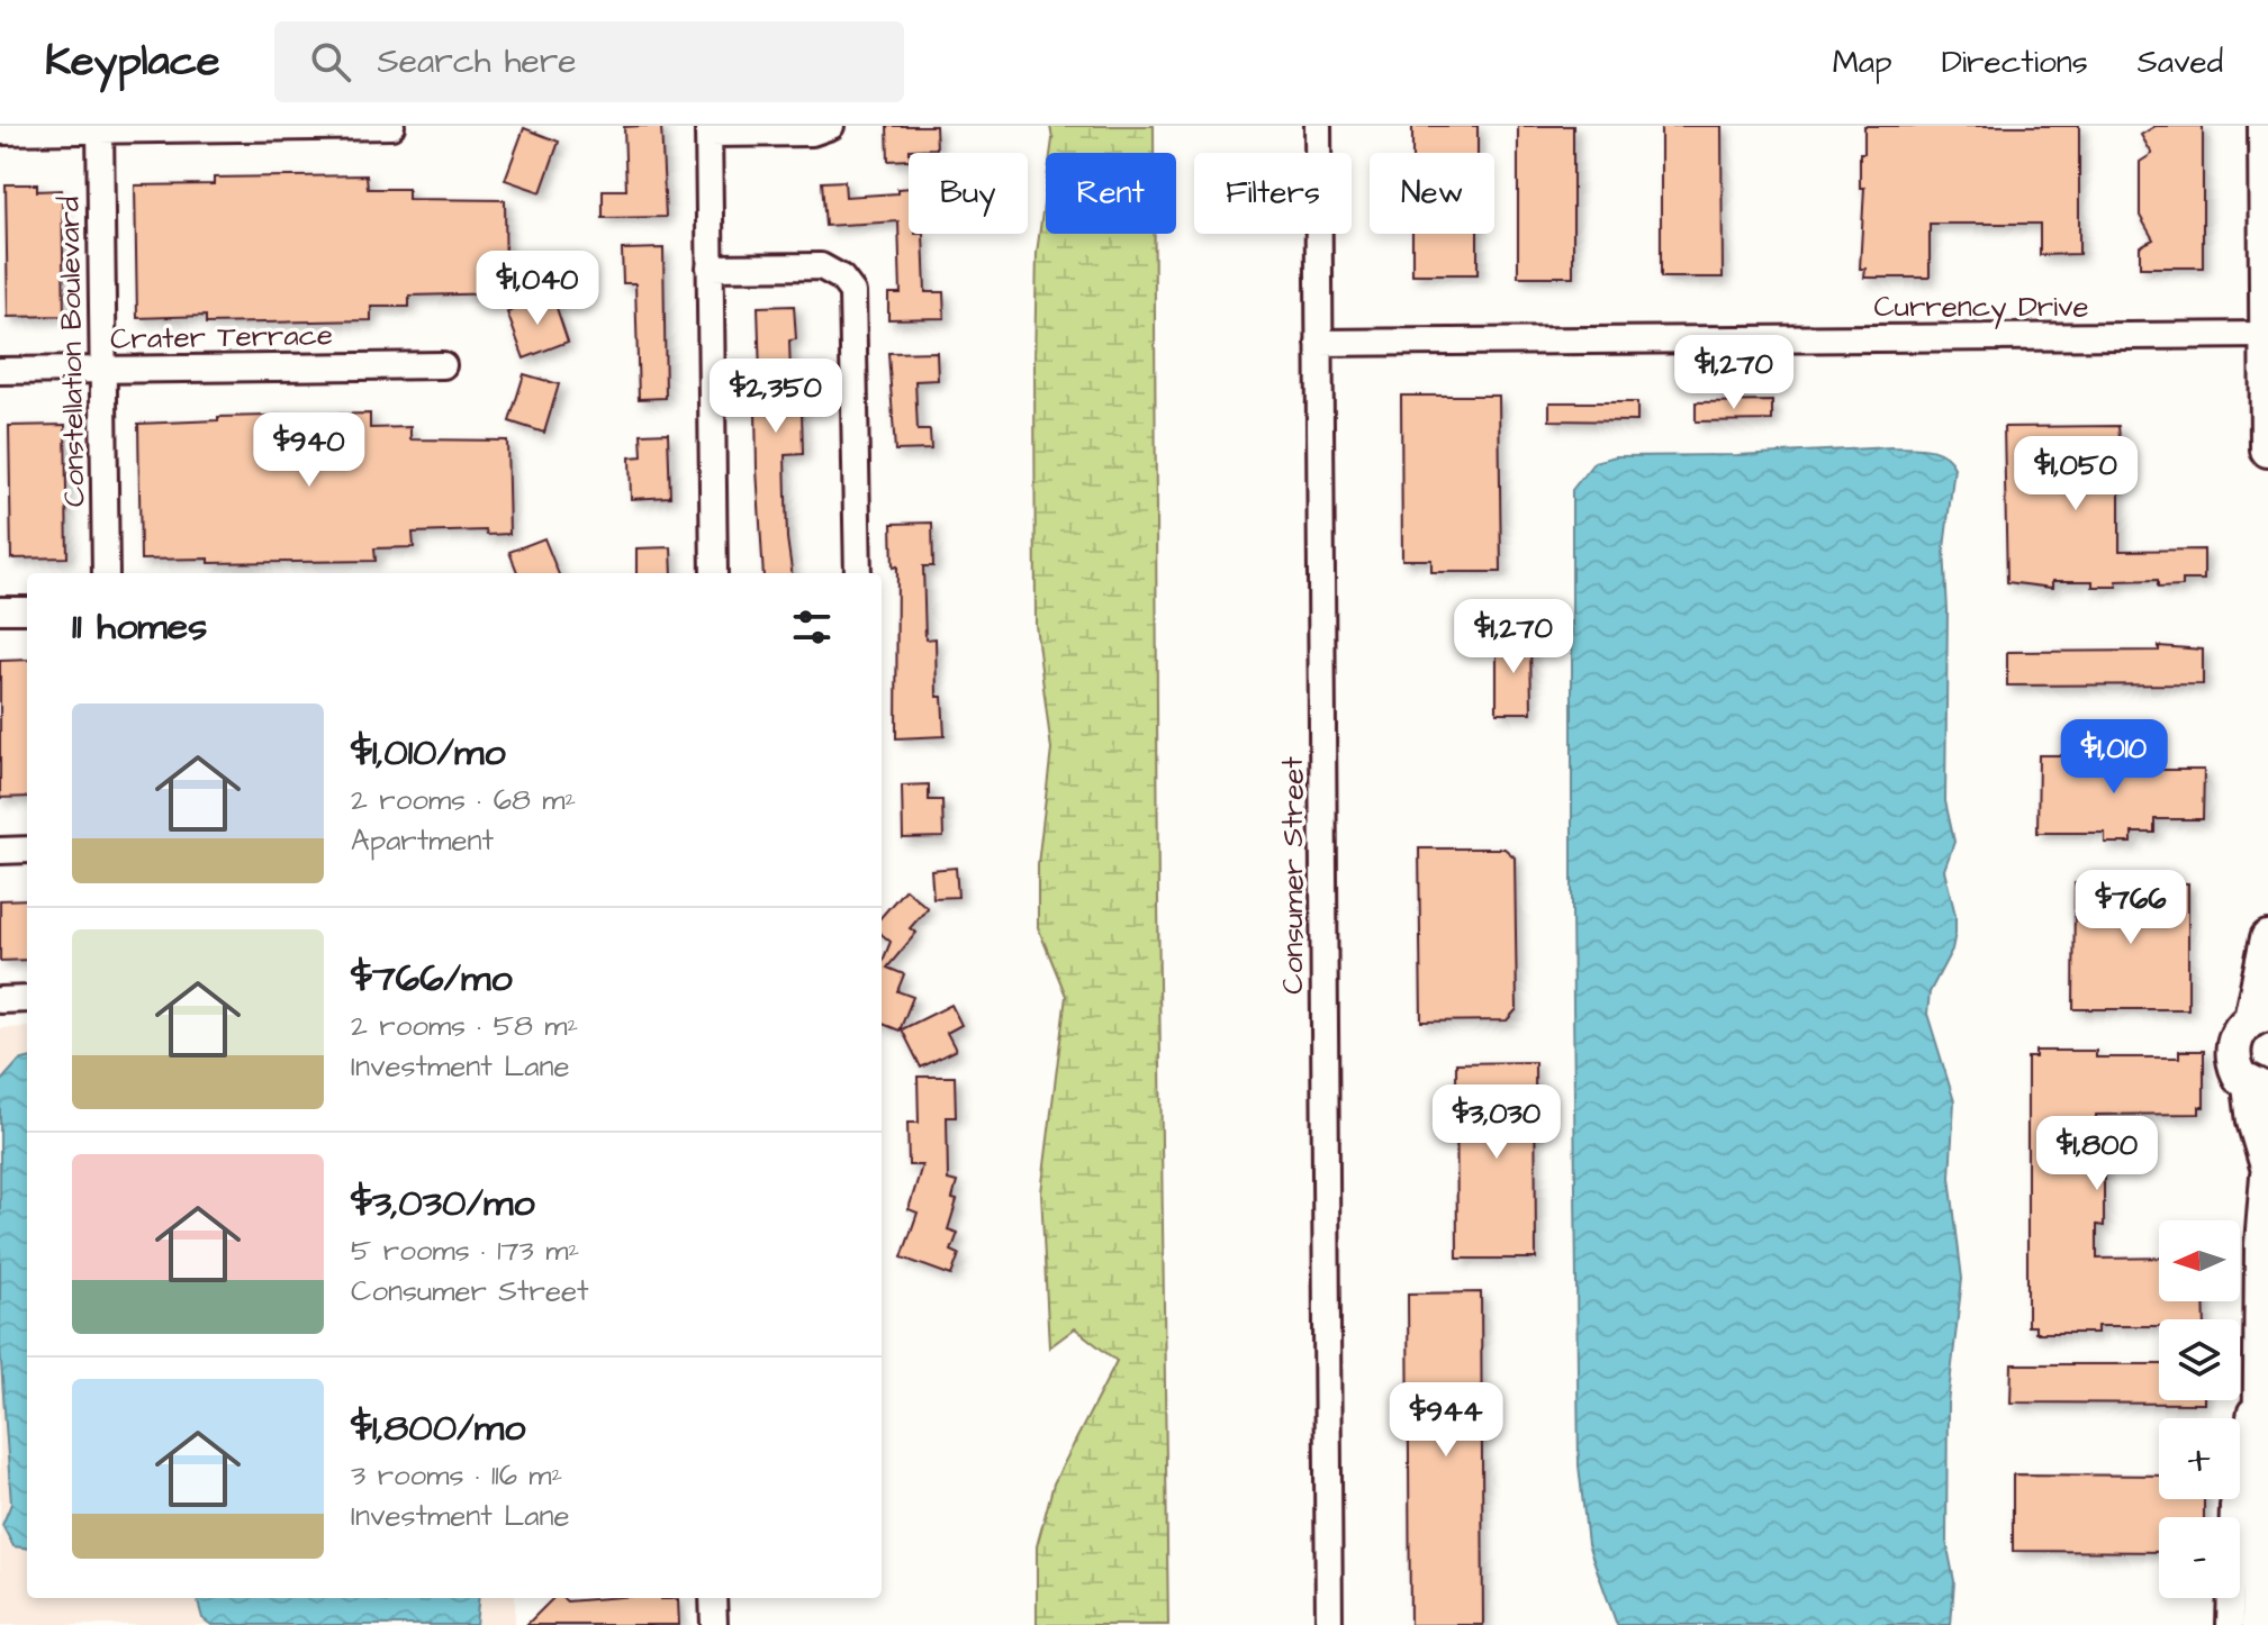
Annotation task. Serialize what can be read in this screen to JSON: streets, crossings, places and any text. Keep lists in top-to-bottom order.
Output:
{
  "streets": {
    "street": [
      "Currency Drive",
      "Crater Terrace",
      "Constellation Boulevard",
      "Consumer Street"
    ]
  },
  "crossings": [
    ["Currency Drive", "Consumer Street"],
    ["Crater Terrace", "Constellation Boulevard"]
  ],
  "north": "left",
  "page": {
    "header": "Keyplace",
    "search": "Search here",
    "nav": ["Map", "Directions", "Saved"],
    "chip": [
      "Buy",
      "Rent",
      "Filters",
      "New"
    ],
    "price": [
      "$1,040",
      "$1,270",
      "$2,350",
      "$940",
      "$1,050",
      "$1,270",
      "$1,010",
      "$766",
      "$3,030",
      "$1,800",
      "$944"
    ],
    "heading": "11 homes",
    "list": [
      {
        "name": "$1,010/mo",
        "note": "2 rooms · 68 m² · Apartment"
      },
      {
        "name": "$766/mo",
        "note": "2 rooms · 58 m² · Investment Lane"
      },
      {
        "name": "$3,030/mo",
        "note": "5 rooms · 173 m² · Consumer Street"
      },
      {
        "name": "$1,800/mo",
        "note": "3 rooms · 116 m² · Investment Lane"
      }
    ],
    "map_buttons": ["+", "−"]
  }
}
